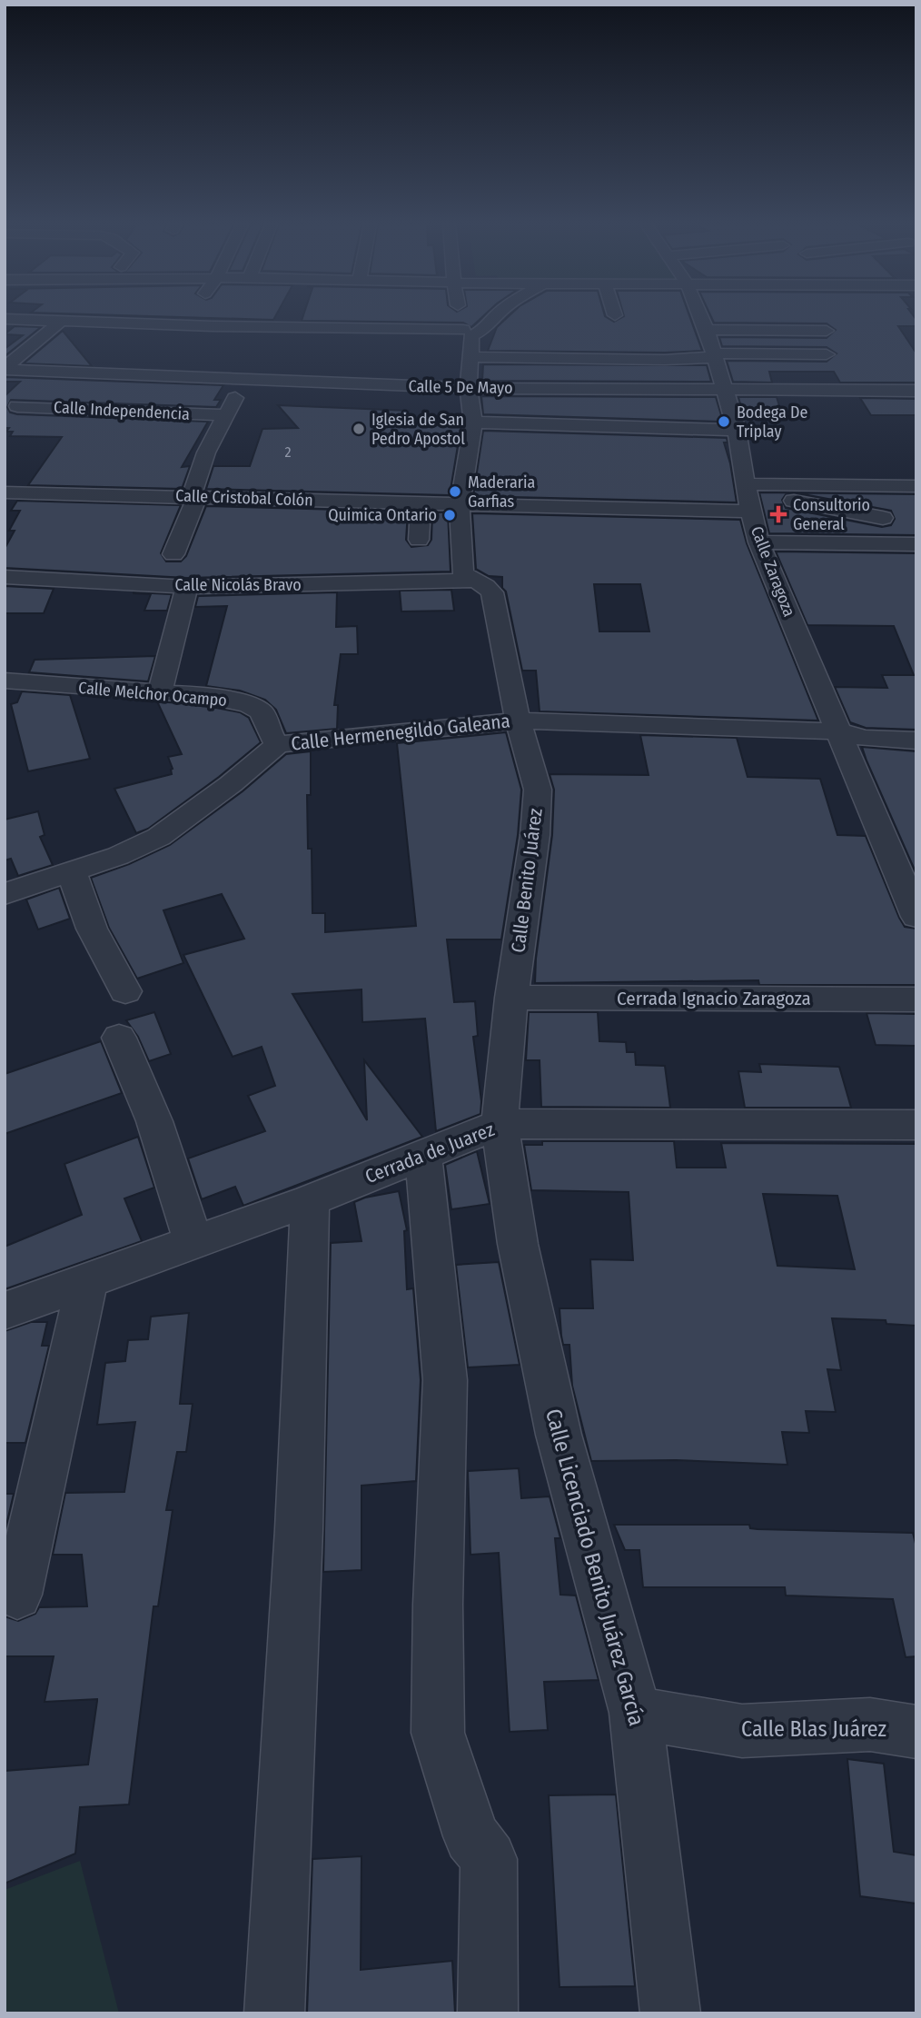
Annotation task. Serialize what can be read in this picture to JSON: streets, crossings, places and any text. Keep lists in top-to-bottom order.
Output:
{
  "streets": {
    "street": [
      "Calle 5 De Mayo",
      "Calle Independencia",
      "Calle Cristobal Colón",
      "Calle Zaragoza",
      "Calle Nicolás Bravo",
      "Calle Melchor Ocampo",
      "Calle Hermenegildo Galeana",
      "Calle Benito Juárez",
      "Cerrada Ignacio Zaragoza",
      "Cerrada de Juarez",
      "Calle Licenciado Benito Juárez García",
      "Calle Blas Juárez"
    ]
  },
  "crossings": [
    ["Calle 5 De Mayo", "Calle Zaragoza"],
    ["Calle Cristobal Colón", "Calle Zaragoza"],
    ["Calle Cristobal Colón", "Calle Benito Juárez"],
    ["Calle Zaragoza", "Calle Hermenegildo Galeana"],
    ["Calle Nicolás Bravo", "Calle Benito Juárez"],
    ["Calle Melchor Ocampo", "Calle Hermenegildo Galeana"],
    ["Calle Hermenegildo Galeana", "Calle Benito Juárez"],
    ["Calle Benito Juárez", "Cerrada Ignacio Zaragoza"],
    ["Calle Benito Juárez", "Cerrada de Juarez"],
    ["Calle Benito Juárez", "Calle Licenciado Benito Juárez García"],
    ["Cerrada de Juarez", "Calle Licenciado Benito Juárez García"],
    ["Calle Licenciado Benito Juárez García", "Calle Blas Juárez"]
  ],
  "places": {
    "other": [
      "Bodega De Triplay",
      "Iglesia de San Pedro Apostol",
      "Maderaria Garfias",
      "Quimica Ontario"
    ],
    "health": ["Consultorio General"]
  },
  "house_numbers": ["2"]
}
